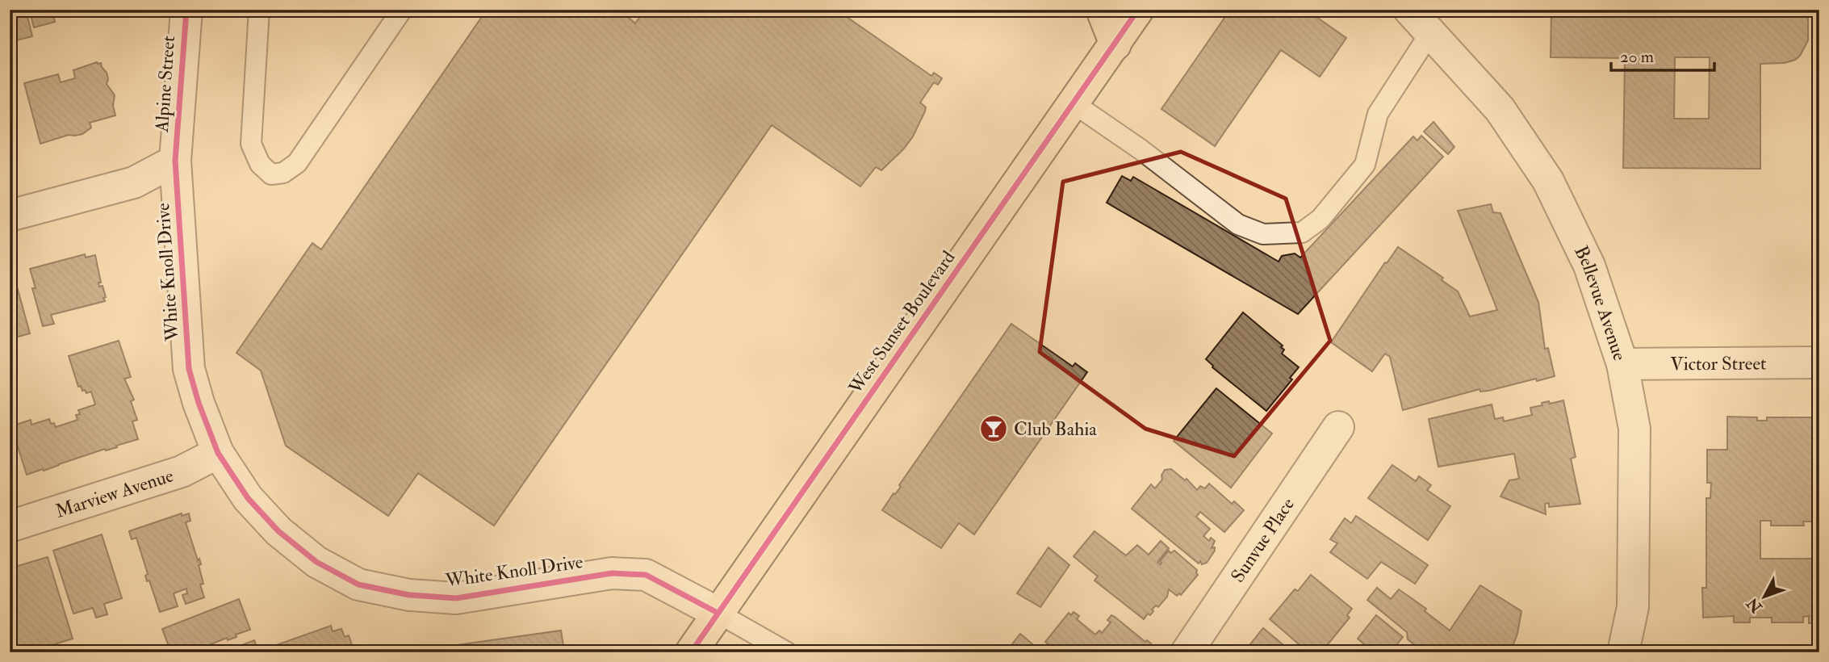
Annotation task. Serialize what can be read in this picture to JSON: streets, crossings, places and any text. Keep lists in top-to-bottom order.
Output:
{
  "streets": {
    "main road": ["West Sunset Boulevard"],
    "street": [
      "Alpine Street",
      "White Knoll Drive",
      "Bellevue Avenue",
      "Victor Street",
      "Marview Avenue",
      "Sunvue Place"
    ]
  },
  "crossings": [
    ["Alpine Street", "White Knoll Drive"],
    ["White Knoll Drive", "West Sunset Boulevard"],
    ["White Knoll Drive", "Marview Avenue"],
    ["Bellevue Avenue", "Victor Street"]
  ],
  "places": {
    "bar": ["Club Bahia"]
  },
  "scale_bar": "20 m",
  "north": "bottom left"
}
